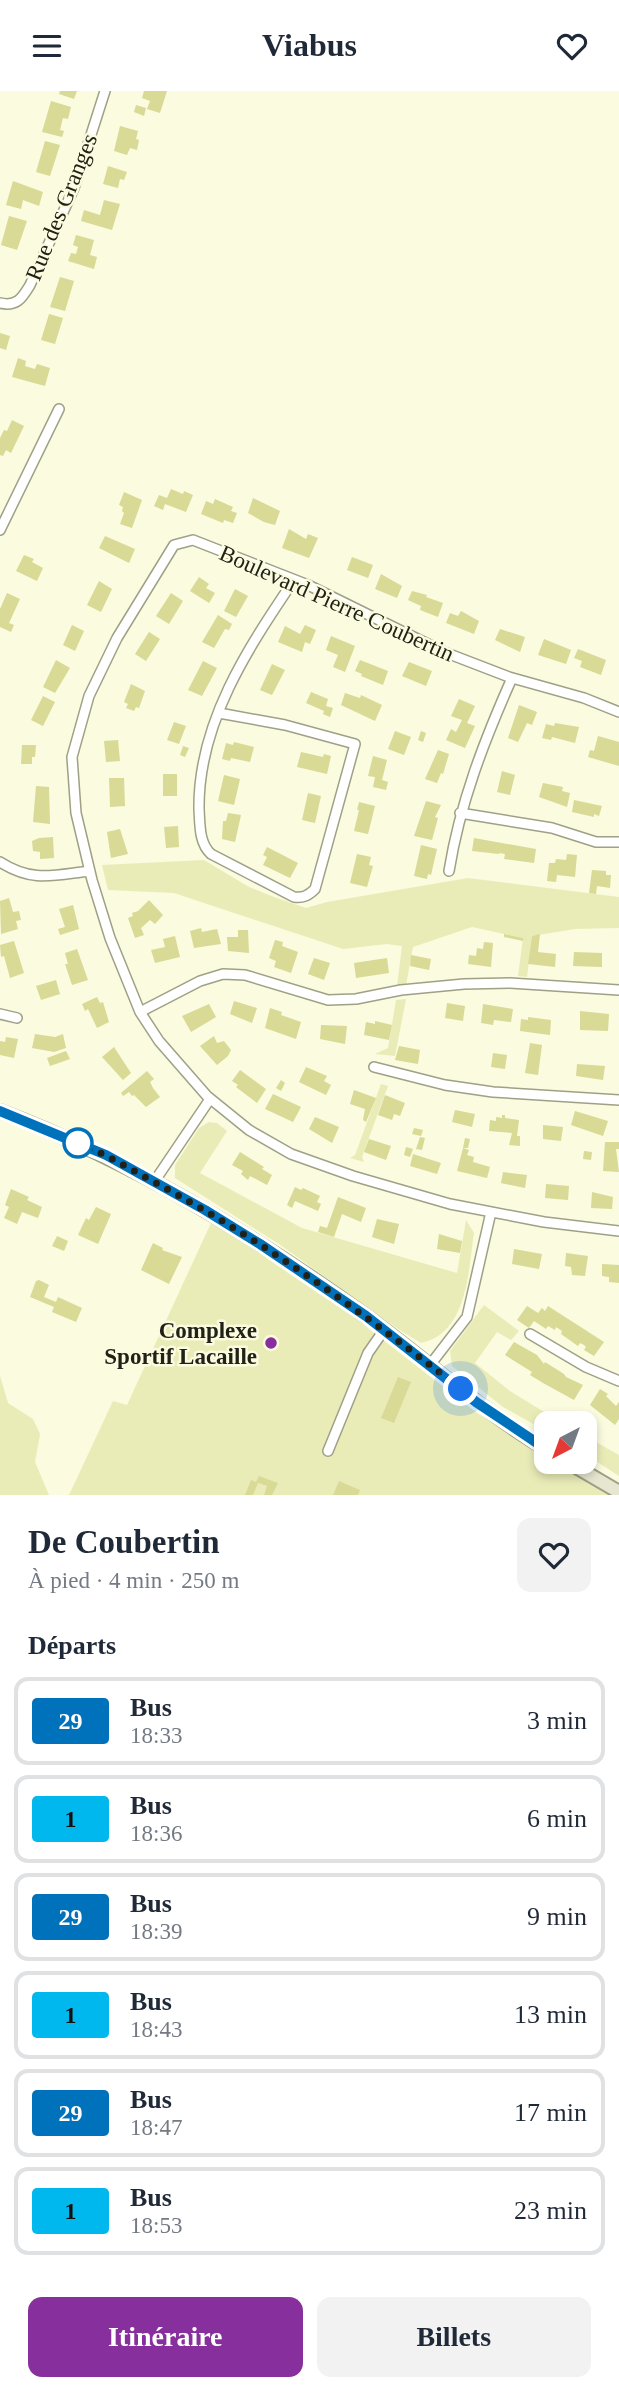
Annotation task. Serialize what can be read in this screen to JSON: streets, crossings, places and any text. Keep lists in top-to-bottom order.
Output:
{
  "streets": {
    "street": ["Rue des Granges", "Boulevard Pierre Coubertin"]
  },
  "places": ["Complexe Sportif Lacaille"],
  "lines": ["bus line 29"],
  "north": "bottom left",
  "page": {
    "header": "Viabus",
    "heading": [
      ["De Coubertin", "À pied · 4 min · 250 m"],
      "Départs"
    ],
    "list": [
      {
        "mark": "29",
        "name": "Bus",
        "note": "18:33",
        "value": "3 min"
      },
      {
        "mark": "1",
        "name": "Bus",
        "note": "18:36",
        "value": "6 min"
      },
      {
        "mark": "29",
        "name": "Bus",
        "note": "18:39",
        "value": "9 min"
      },
      {
        "mark": "1",
        "name": "Bus",
        "note": "18:43",
        "value": "13 min"
      },
      {
        "mark": "29",
        "name": "Bus",
        "note": "18:47",
        "value": "17 min"
      },
      {
        "mark": "1",
        "name": "Bus",
        "note": "18:53",
        "value": "23 min"
      }
    ],
    "buttons": ["Itinéraire", "Billets"]
  }
}
